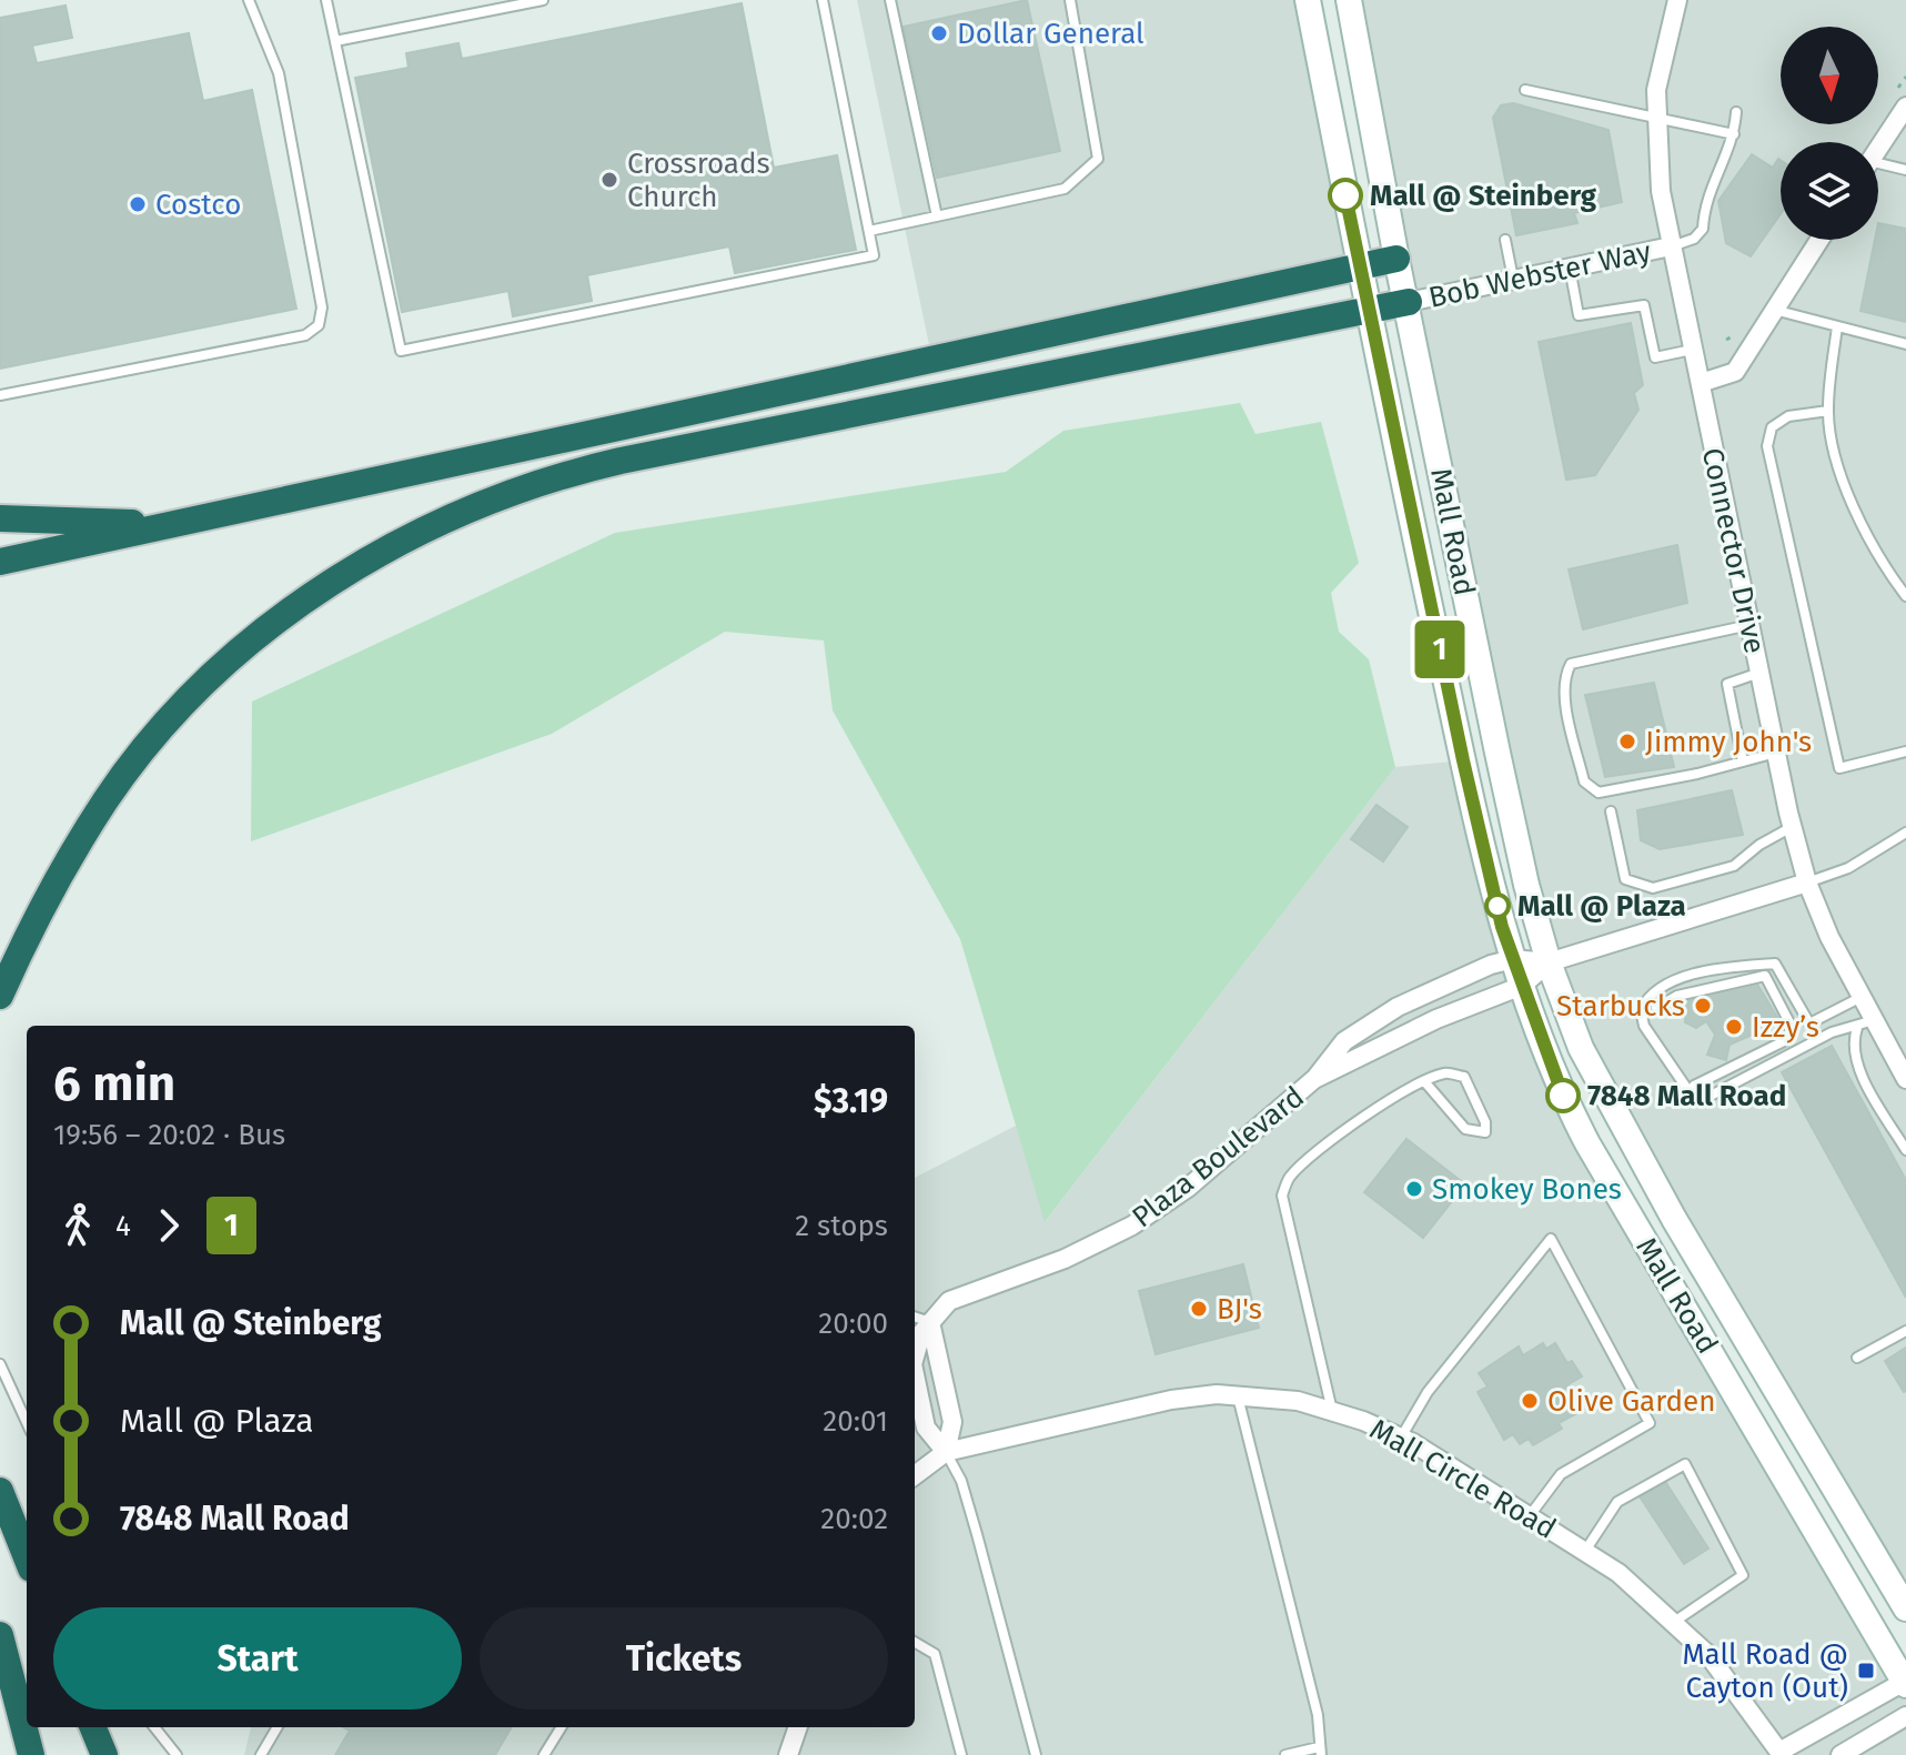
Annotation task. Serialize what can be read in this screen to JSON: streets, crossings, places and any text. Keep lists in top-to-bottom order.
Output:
{
  "streets": {
    "main road": ["Mall Road"],
    "street": [
      "Bob Webster Way",
      "Connector Drive",
      "Plaza Boulevard",
      "Mall Circle Road"
    ]
  },
  "crossings": [
    ["Bob Webster Way", "Mall Road"],
    ["Bob Webster Way", "Connector Drive"],
    ["Mall Road", "Plaza Boulevard"],
    ["Connector Drive", "Plaza Boulevard"],
    ["Plaza Boulevard", "Mall Circle Road"]
  ],
  "places": {
    "other": [
      "Dollar General",
      "Crossroads Church",
      "Mall @ Steinberg",
      "Costco",
      "Jimmy John's",
      "Mall @ Plaza",
      "Starbucks",
      "Izzy’s",
      "7848 Mall Road",
      "Smokey Bones",
      "BJ's",
      "Olive Garden"
    ],
    "transit": ["Mall Road @ Cayton (Out)"]
  },
  "lines": ["bus line 1"],
  "north": "bottom",
  "page": {
    "on_map": "1",
    "heading": ["6 min", "19:56 – 20:02 · Bus", "$3.19"],
    "legs": ["4", "1", "2 stops"],
    "list": [
      {
        "name": "Mall @ Steinberg",
        "value": "20:00"
      },
      {
        "name": "Mall @ Plaza",
        "value": "20:01"
      },
      {
        "name": "7848 Mall Road",
        "value": "20:02"
      }
    ],
    "buttons": ["Start", "Tickets"]
  }
}
